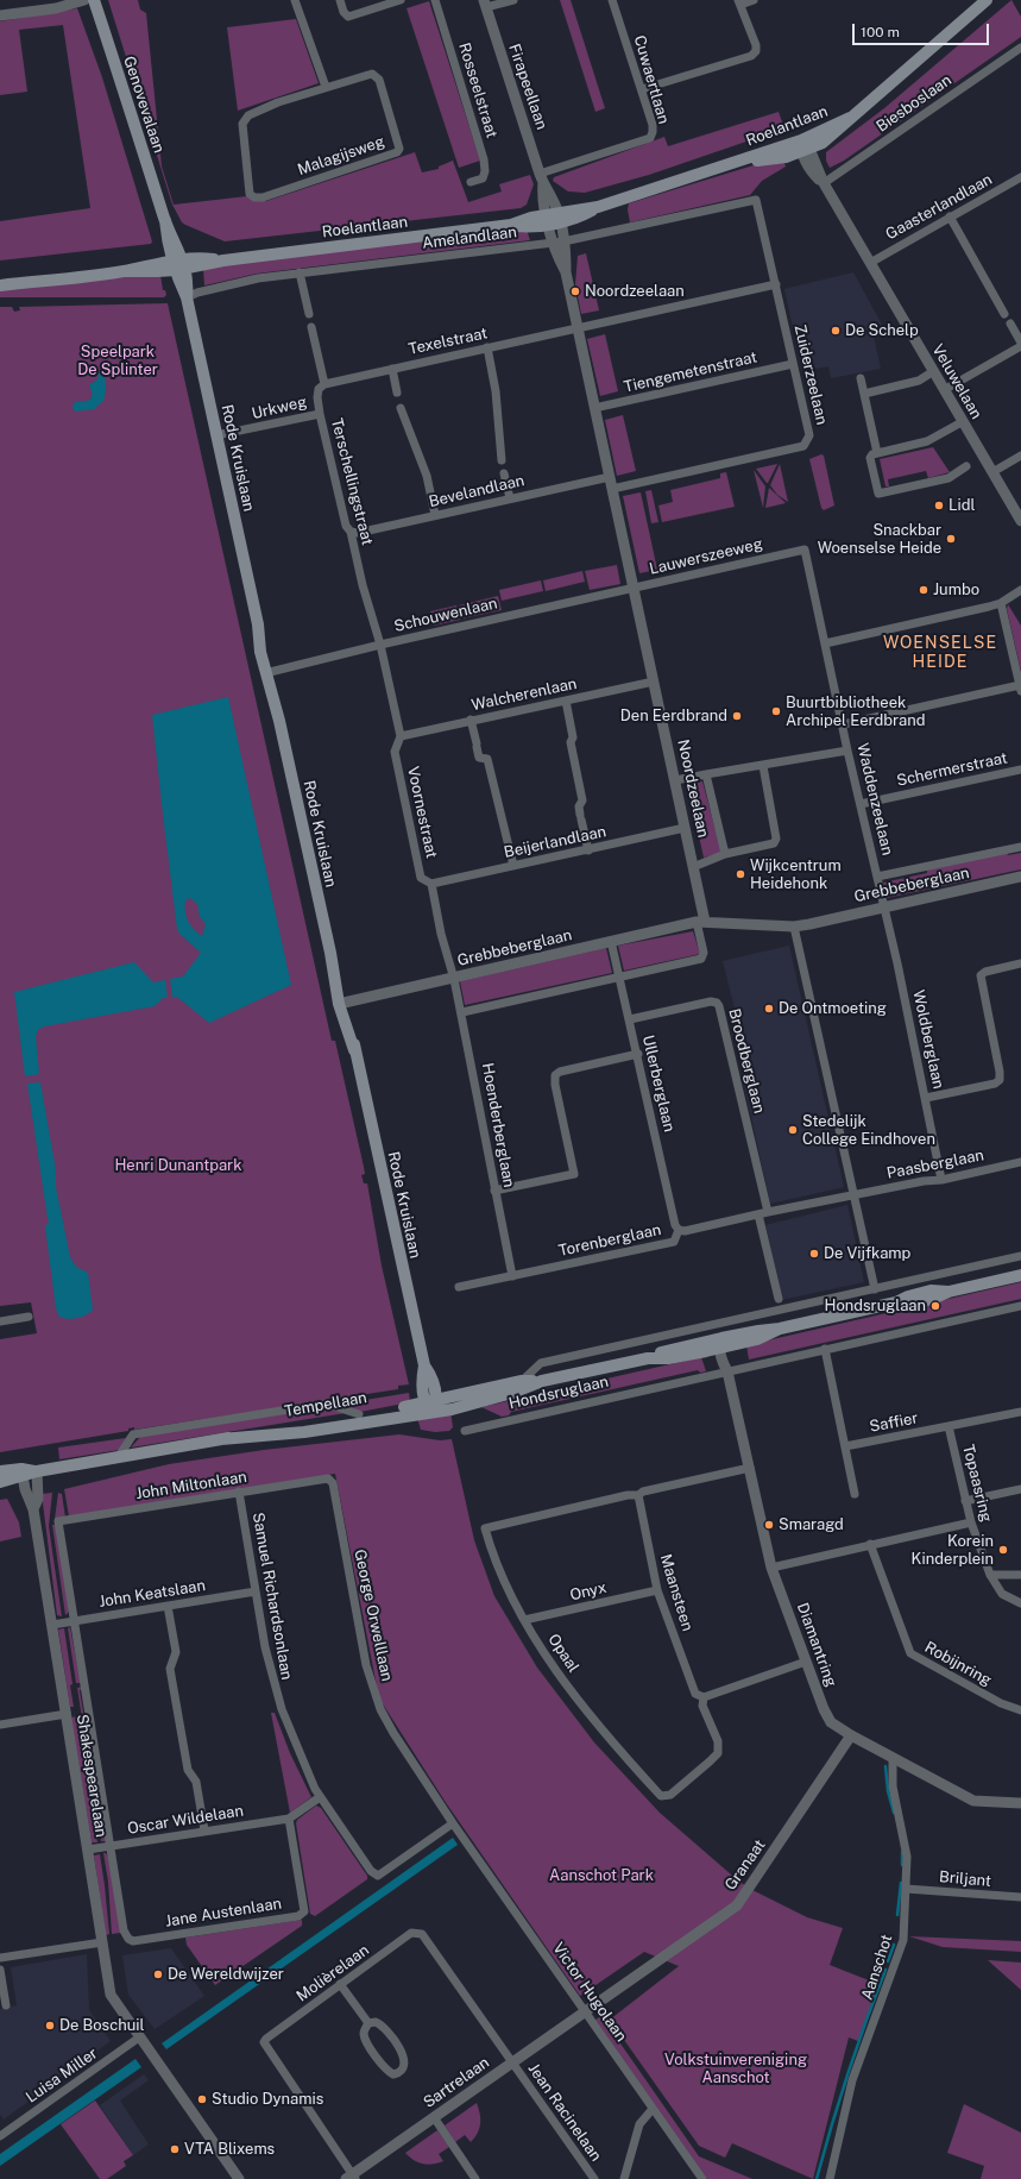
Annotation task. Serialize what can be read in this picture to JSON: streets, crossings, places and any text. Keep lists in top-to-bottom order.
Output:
{
  "streets": {
    "main road": [
      "Genovevalaan",
      "Roelantlaan",
      "Rode Kruislaan",
      "Hondsruglaan",
      "Tempellaan"
    ],
    "street": [
      "Cuwaertlaan",
      "Firapeellaan",
      "Rosseelstraat",
      "Biesboslaan",
      "Malagijsweg",
      "Gaasterlandlaan",
      "Amelandlaan",
      "Texelstraat",
      "Tiengemetenstraat",
      "Zuiderzeelaan",
      "Veluwelaan",
      "Urkweg",
      "Terschellingstraat",
      "Bevelandlaan",
      "Lauwerszeeweg",
      "Schouwenlaan",
      "Walcherenlaan",
      "Schermerstraat",
      "Noordzeelaan",
      "Waddenzeelaan",
      "Voornestraat",
      "Beijerlandlaan",
      "Grebbeberglaan",
      "Woldberglaan",
      "Broodberglaan",
      "Ullerberglaan",
      "Hoenderberglaan",
      "Paasberglaan",
      "Torenberglaan",
      "Saffier",
      "Topaasring",
      "John Miltonlaan",
      "Onyx",
      "Maansteen",
      "John Keatslaan",
      "Samuel Richardsonlaan",
      "George Orwelllaan",
      "Diamantring",
      "Opaal",
      "Robijnring",
      "Shakespearelaan",
      "Oscar Wildelaan",
      "Granaat",
      "Briljant",
      "Jane Austenlaan",
      "Aanschot",
      "Molièrelaan",
      "Victor Hugolaan",
      "Luisa Miller",
      "Sartrelaan",
      "Jean Racinelaan"
    ]
  },
  "crossings": [
    ["Cuwaertlaan", "Firapeellaan"],
    ["Firapeellaan", "Roelantlaan"],
    ["Firapeellaan", "Noordzeelaan"],
    ["Biesboslaan", "Veluwelaan"],
    ["Genovevalaan", "Roelantlaan"],
    ["Genovevalaan", "Rode Kruislaan"],
    ["Roelantlaan", "Veluwelaan"],
    ["Roelantlaan", "Rode Kruislaan"],
    ["Roelantlaan", "Noordzeelaan"],
    ["Gaasterlandlaan", "Veluwelaan"],
    ["Amelandlaan", "Zuiderzeelaan"],
    ["Amelandlaan", "Rode Kruislaan"],
    ["Amelandlaan", "Noordzeelaan"],
    ["Texelstraat", "Zuiderzeelaan"],
    ["Texelstraat", "Terschellingstraat"],
    ["Texelstraat", "Noordzeelaan"],
    ["Tiengemetenstraat", "Zuiderzeelaan"],
    ["Tiengemetenstraat", "Noordzeelaan"],
    ["Zuiderzeelaan", "Noordzeelaan"],
    ["Urkweg", "Rode Kruislaan"],
    ["Urkweg", "Terschellingstraat"],
    ["Rode Kruislaan", "Schouwenlaan"],
    ["Rode Kruislaan", "Grebbeberglaan"],
    ["Rode Kruislaan", "Hondsruglaan"],
    ["Rode Kruislaan", "Tempellaan"],
    ["Terschellingstraat", "Bevelandlaan"],
    ["Terschellingstraat", "Schouwenlaan"],
    ["Terschellingstraat", "Voornestraat"],
    ["Bevelandlaan", "Noordzeelaan"],
    ["Lauwerszeeweg", "Schouwenlaan"],
    ["Lauwerszeeweg", "Noordzeelaan"],
    ["Lauwerszeeweg", "Waddenzeelaan"],
    ["Schouwenlaan", "Noordzeelaan"],
    ["Schouwenlaan", "Voornestraat"],
    ["Walcherenlaan", "Noordzeelaan"],
    ["Walcherenlaan", "Voornestraat"],
    ["Schermerstraat", "Waddenzeelaan"],
    ["Noordzeelaan", "Beijerlandlaan"],
    ["Noordzeelaan", "Grebbeberglaan"],
    ["Waddenzeelaan", "Grebbeberglaan"],
    ["Waddenzeelaan", "Woldberglaan"],
    ["Voornestraat", "Beijerlandlaan"],
    ["Voornestraat", "Grebbeberglaan"],
    ["Voornestraat", "Hoenderberglaan"],
    ["Grebbeberglaan", "Woldberglaan"],
    ["Grebbeberglaan", "Ullerberglaan"],
    ["Grebbeberglaan", "Hoenderberglaan"],
    ["Woldberglaan", "Paasberglaan"],
    ["Broodberglaan", "Ullerberglaan"],
    ["Broodberglaan", "Torenberglaan"],
    ["Ullerberglaan", "Torenberglaan"],
    ["Hoenderberglaan", "Torenberglaan"],
    ["Paasberglaan", "Torenberglaan"],
    ["Hondsruglaan", "Tempellaan"],
    ["Hondsruglaan", "Diamantring"],
    ["Tempellaan", "Shakespearelaan"],
    ["Saffier", "Topaasring"],
    ["John Miltonlaan", "Samuel Richardsonlaan"],
    ["John Miltonlaan", "George Orwelllaan"],
    ["John Miltonlaan", "Shakespearelaan"],
    ["Onyx", "Maansteen"],
    ["Onyx", "Opaal"],
    ["Maansteen", "Opaal"],
    ["John Keatslaan", "Samuel Richardsonlaan"],
    ["John Keatslaan", "Shakespearelaan"],
    ["Samuel Richardsonlaan", "George Orwelllaan"],
    ["Samuel Richardsonlaan", "Victor Hugolaan"],
    ["George Orwelllaan", "Victor Hugolaan"],
    ["Diamantring", "Granaat"],
    ["Diamantring", "Aanschot"],
    ["Shakespearelaan", "Oscar Wildelaan"],
    ["Shakespearelaan", "Jane Austenlaan"],
    ["Shakespearelaan", "Luisa Miller"],
    ["Oscar Wildelaan", "Jane Austenlaan"],
    ["Granaat", "Victor Hugolaan"],
    ["Granaat", "Sartrelaan"],
    ["Briljant", "Aanschot"],
    ["Molièrelaan", "Sartrelaan"],
    ["Molièrelaan", "Jean Racinelaan"],
    ["Victor Hugolaan", "Sartrelaan"],
    ["Sartrelaan", "Jean Racinelaan"]
  ],
  "districts": ["WOENSELSE HEIDE"],
  "parks": [
    "Speelpark De Splinter",
    "Henri Dunantpark",
    "Aanschot Park",
    "Volkstuinvereniging Aanschot"
  ],
  "places": [
    "Noordzeelaan",
    "De Schelp",
    "Lidl",
    "Snackbar Woenselse Heide",
    "Jumbo",
    "Buurtbibliotheek Archipel Eerdbrand",
    "Den Eerdbrand",
    "Wijkcentrum Heidehonk",
    "De Ontmoeting",
    "Stedelijk College Eindhoven",
    "De Vijfkamp",
    "Hondsruglaan",
    "Smaragd",
    "Korein Kinderplein",
    "De Wereldwijzer",
    "De Boschuil",
    "Studio Dynamis",
    "VTA Blixems"
  ],
  "scale_bar": "100 m"
}
